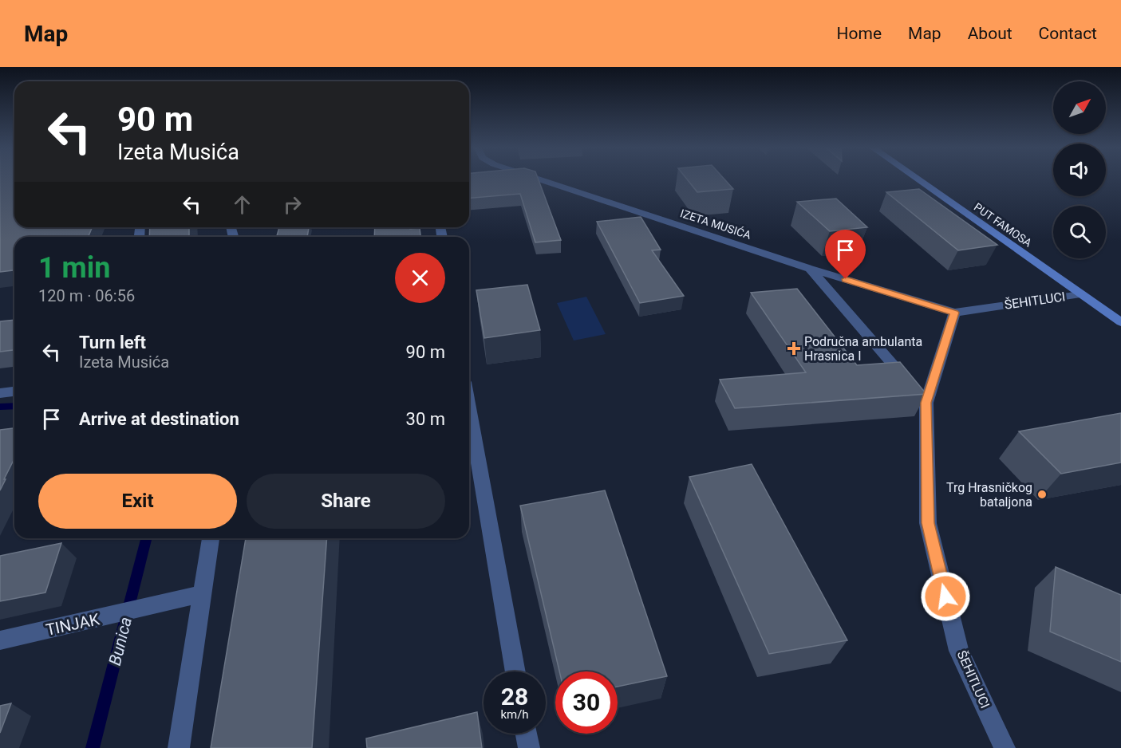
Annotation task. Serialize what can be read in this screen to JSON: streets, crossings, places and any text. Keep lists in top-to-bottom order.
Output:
{
  "streets": {
    "main road": ["PUT FAMOSA"],
    "street": ["IZETA MUSIĆA", "ŠEHITLUCI", "TINJAK"]
  },
  "crossings": [
    ["IZETA MUSIĆA", "ŠEHITLUCI"],
    ["PUT FAMOSA", "ŠEHITLUCI"]
  ],
  "water": ["Bunica"],
  "places": {
    "health": ["Područna ambulanta Hrasnica I"],
    "other": ["Trg Hrasničkog bataljona"]
  },
  "north": "top right",
  "page": {
    "header": "Map",
    "nav": [
      "Home",
      "Map",
      "About",
      "Contact"
    ],
    "turn": ["90 m", "Izeta Musića"],
    "heading": ["1 min", "120 m · 06:56"],
    "list": [
      {
        "name": "Turn left",
        "note": "Izeta Musića",
        "value": "90 m"
      },
      {
        "name": "Arrive at destination",
        "value": "30 m"
      }
    ],
    "buttons": ["Exit", "Share"],
    "speed": "28 km/h",
    "limit": "30"
  }
}
